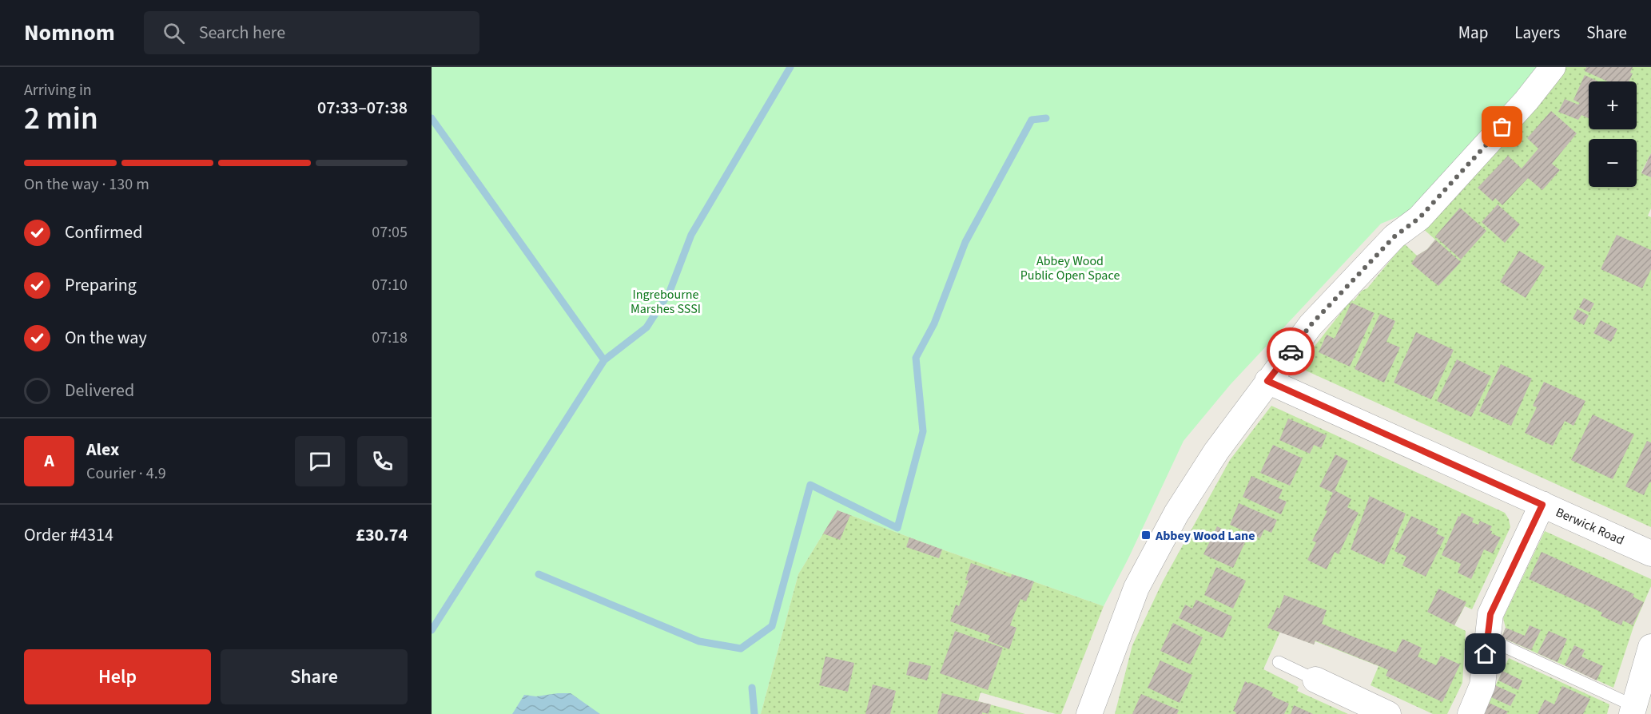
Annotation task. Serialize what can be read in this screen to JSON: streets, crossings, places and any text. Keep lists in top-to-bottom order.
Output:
{
  "streets": {
    "street": ["Berwick Road"]
  },
  "parks": ["Abbey Wood Public Open Space", "Ingrebourne Marshes SSSI"],
  "places": {
    "transit": ["Abbey Wood Lane"]
  },
  "page": {
    "header": "Nomnom",
    "search": "Search here",
    "nav": ["Map", "Layers", "Share"],
    "heading": ["2 min", "Arriving in", "07:33–07:38"],
    "panel": [
      "Alex",
      "Courier · 4.9",
      "Order #4314",
      "£30.74"
    ],
    "map_buttons": ["+", "−"],
    "bar": "On the way · 130 m",
    "list": [
      ["Confirmed", "07:05"],
      ["Preparing", "07:10"],
      ["On the way", "07:18"],
      "Delivered"
    ],
    "round": "A",
    "buttons": ["Help", "Share"]
  }
}
